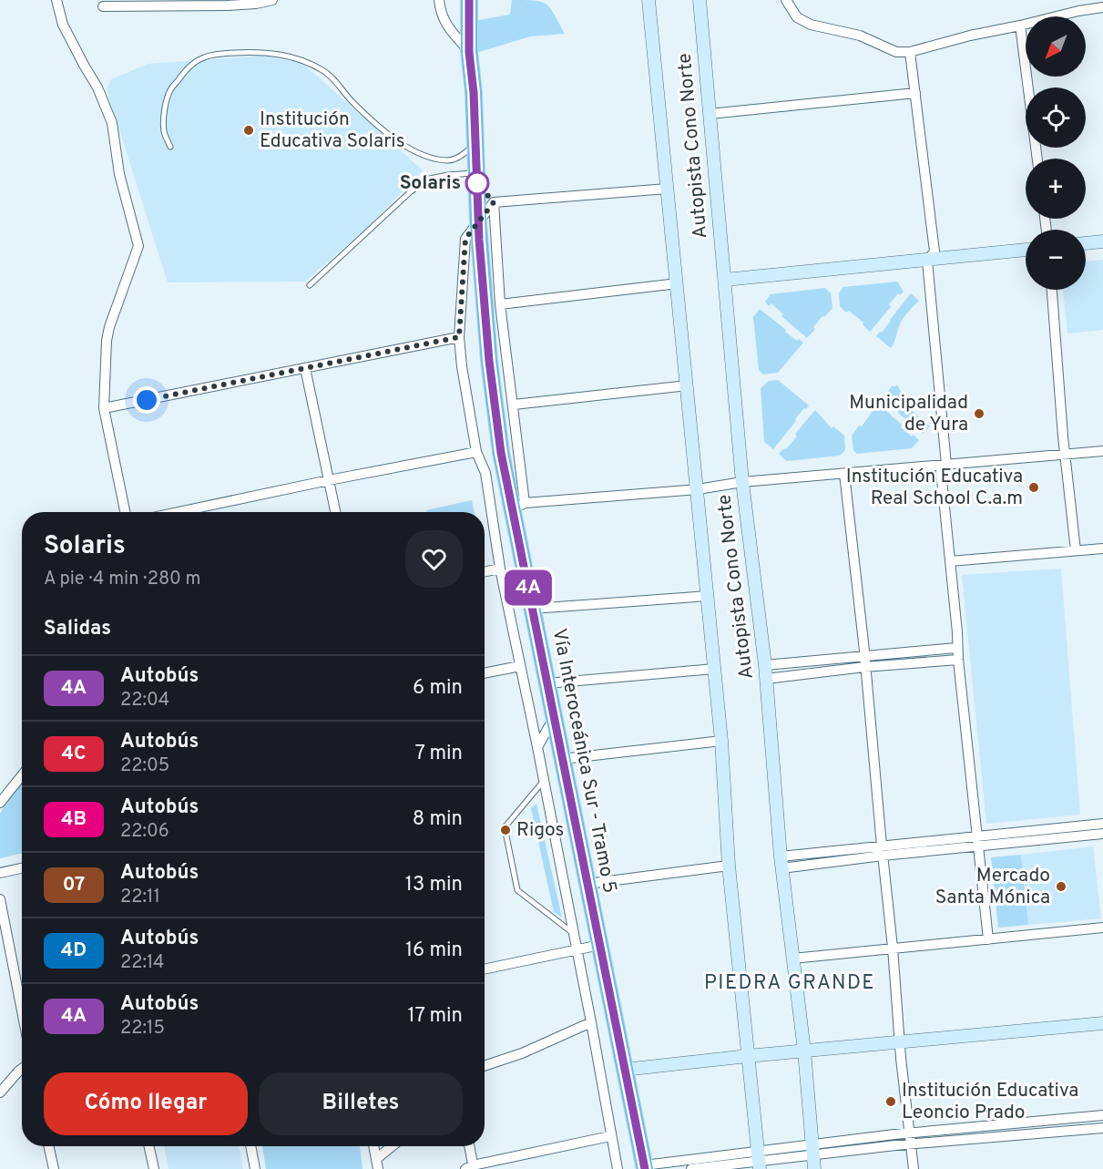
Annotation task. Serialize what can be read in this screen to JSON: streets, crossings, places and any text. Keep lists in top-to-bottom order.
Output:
{
  "streets": {
    "highway": ["Vía Interoceánica Sur - Tramo 5"],
    "main road": ["Autopista Cono Norte"]
  },
  "districts": ["PIEDRA GRANDE"],
  "places": [
    "Institución Educativa Solaris",
    "Solaris",
    "Municipalidad de Yura",
    "Institución Educativa Real School C.a.m",
    "Rigos",
    "Mercado Santa Mónica",
    "Institución Educativa Leoncio Prado"
  ],
  "lines": ["bus line 4A"],
  "north": "bottom left",
  "page": {
    "on_map": "4A",
    "map_buttons": ["+", "−"],
    "heading": [
      ["Solaris", "A pie · 4 min · 280 m"],
      "Salidas"
    ],
    "list": [
      {
        "mark": "4A",
        "name": "Autobús",
        "note": "22:04",
        "value": "6 min"
      },
      {
        "mark": "4C",
        "name": "Autobús",
        "note": "22:05",
        "value": "7 min"
      },
      {
        "mark": "4B",
        "name": "Autobús",
        "note": "22:06",
        "value": "8 min"
      },
      {
        "mark": "07",
        "name": "Autobús",
        "note": "22:11",
        "value": "13 min"
      },
      {
        "mark": "4D",
        "name": "Autobús",
        "note": "22:14",
        "value": "16 min"
      },
      {
        "mark": "4A",
        "name": "Autobús",
        "note": "22:15",
        "value": "17 min"
      }
    ],
    "buttons": ["Cómo llegar", "Billetes"]
  }
}
